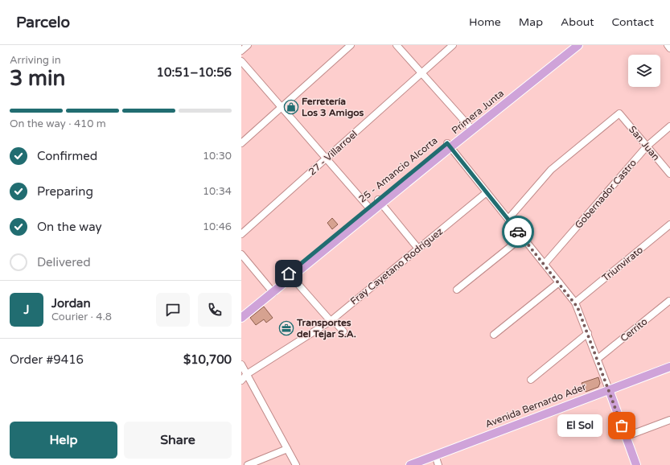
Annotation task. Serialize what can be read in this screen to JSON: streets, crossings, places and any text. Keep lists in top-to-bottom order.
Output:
{
  "streets": {
    "main road": ["Primera Junta", "Avenida Bernardo Ader"],
    "street": [
      "San Juan",
      "27 - Villarroel",
      "Gobernador Castro",
      "Triunvirato",
      "Fray Cayetano Rodríguez",
      "Cerrito"
    ]
  },
  "crossings": [
    ["San Juan", "Gobernador Castro"]
  ],
  "places": {
    "shop": ["Ferretería Los 3 Amigos"],
    "office": ["Transportes del Tejar S.A."],
    "other": ["El Sol"]
  },
  "page": {
    "header": "Parcelo",
    "nav": [
      "Home",
      "Map",
      "About",
      "Contact"
    ],
    "heading": ["3 min", "Arriving in", "10:51–10:56"],
    "panel": [
      "Jordan",
      "Courier · 4.8",
      "Order #9416",
      "$10,700"
    ],
    "bar": "On the way · 410 m",
    "list": [
      ["Confirmed", "10:30"],
      ["Preparing", "10:34"],
      ["On the way", "10:46"],
      "Delivered"
    ],
    "round": "J",
    "bubble": "El Sol",
    "buttons": ["Help", "Share"]
  }
}
